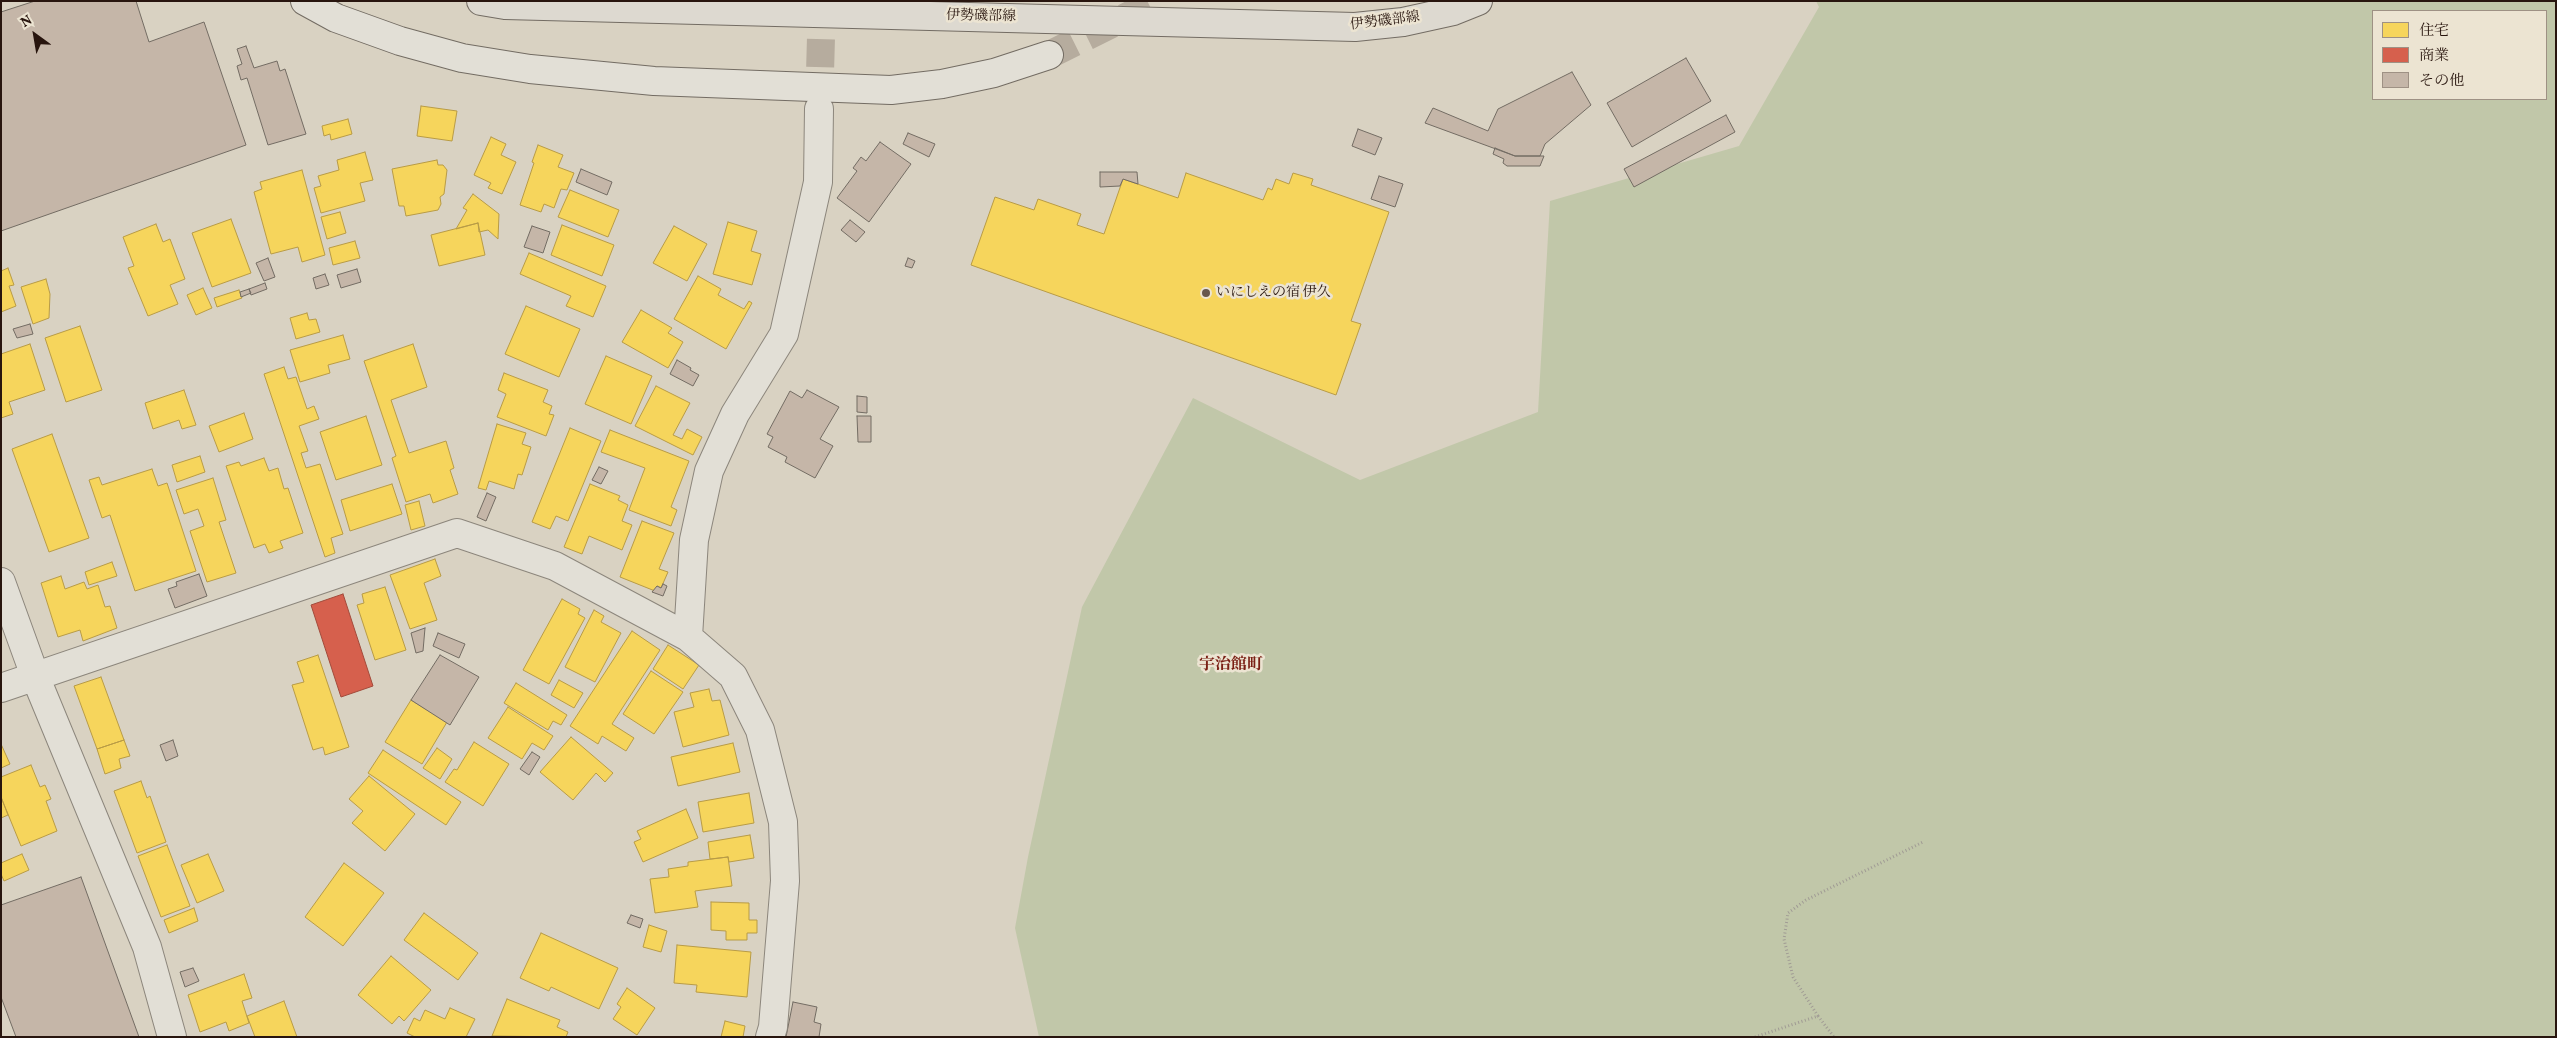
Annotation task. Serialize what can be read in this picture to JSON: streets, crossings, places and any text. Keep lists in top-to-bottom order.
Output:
{
  "streets": {
    "main road": ["伊勢磯部線"]
  },
  "districts": ["宇治館町"],
  "places": ["いにしえの宿 伊久"],
  "legend": ["住宅", "商業", "その他"],
  "north": "top left"
}
